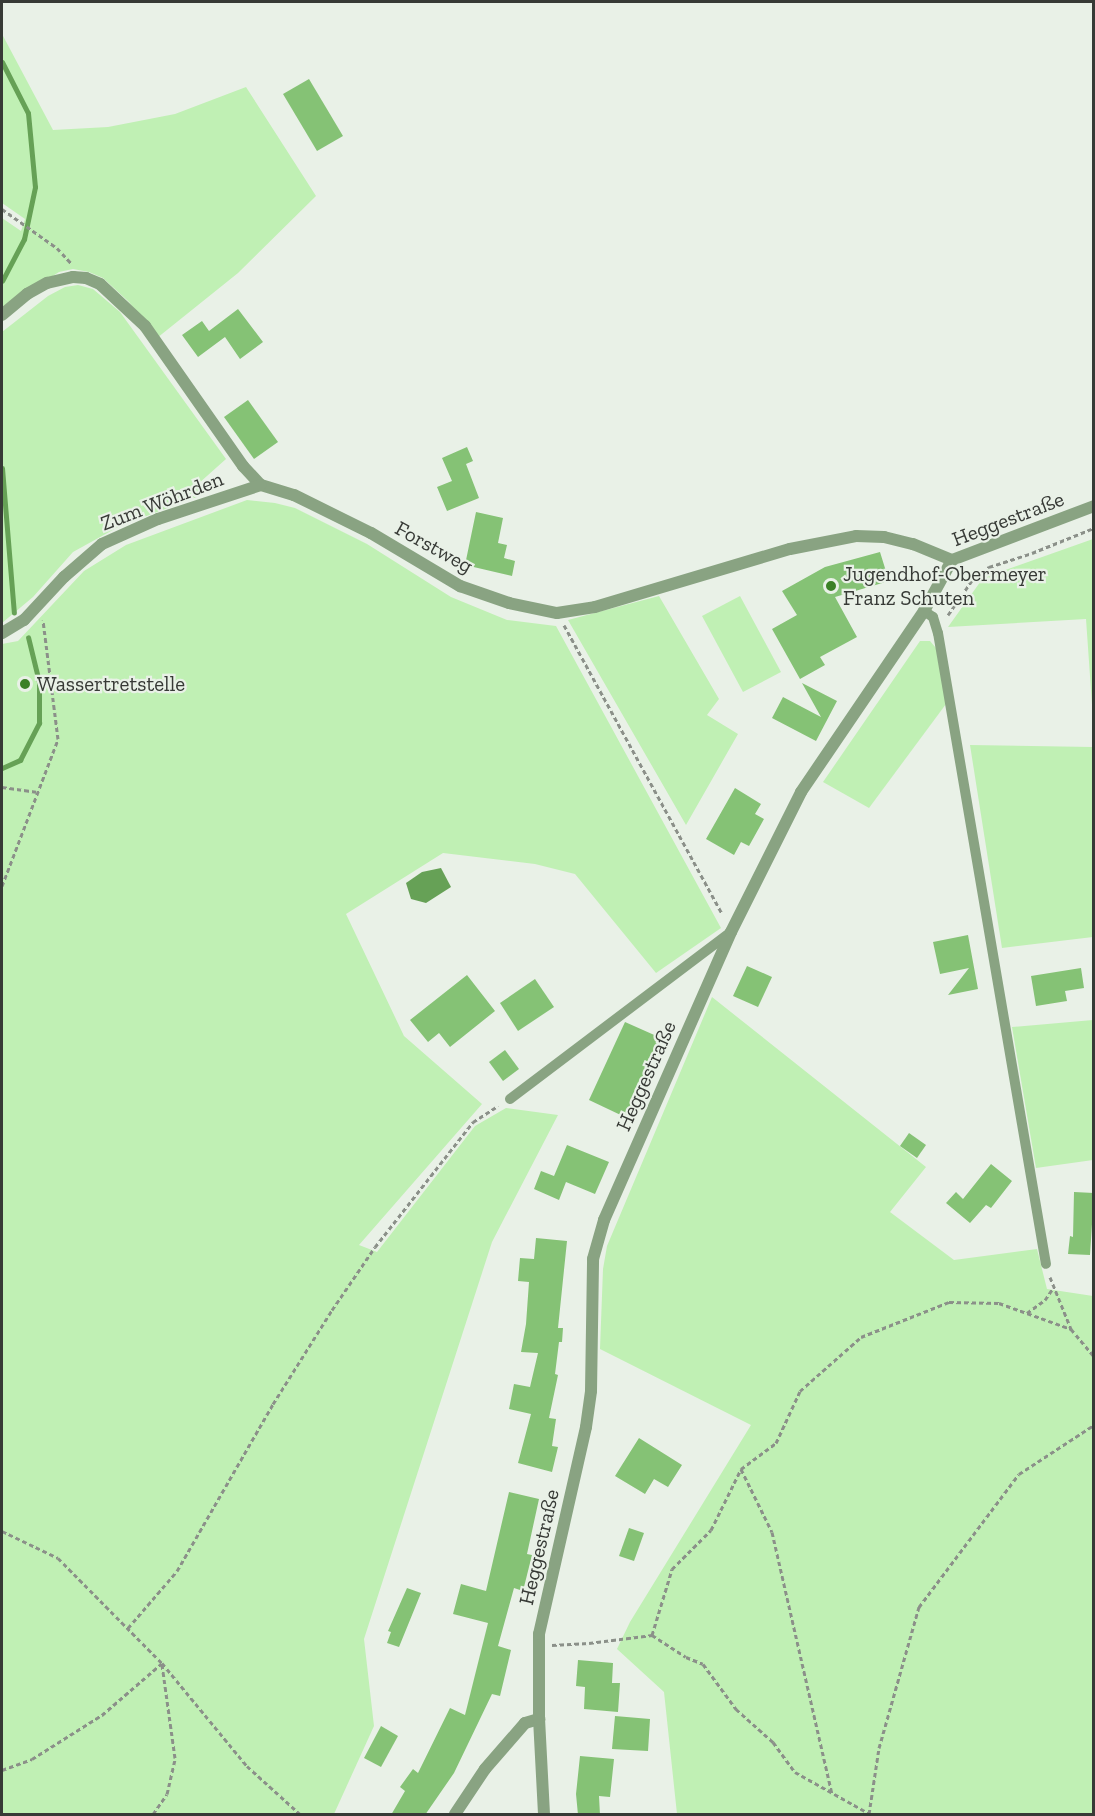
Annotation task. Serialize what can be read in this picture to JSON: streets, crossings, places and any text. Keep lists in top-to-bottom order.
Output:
{
  "streets": {
    "street": ["Zum Wöhrden", "Heggestraße", "Forstweg"]
  },
  "crossings": [
    ["Zum Wöhrden", "Forstweg"],
    ["Heggestraße", "Forstweg"]
  ],
  "places": ["Jugendhof-Obermeyer Franz Schuten", "Wassertretstelle"]
}
